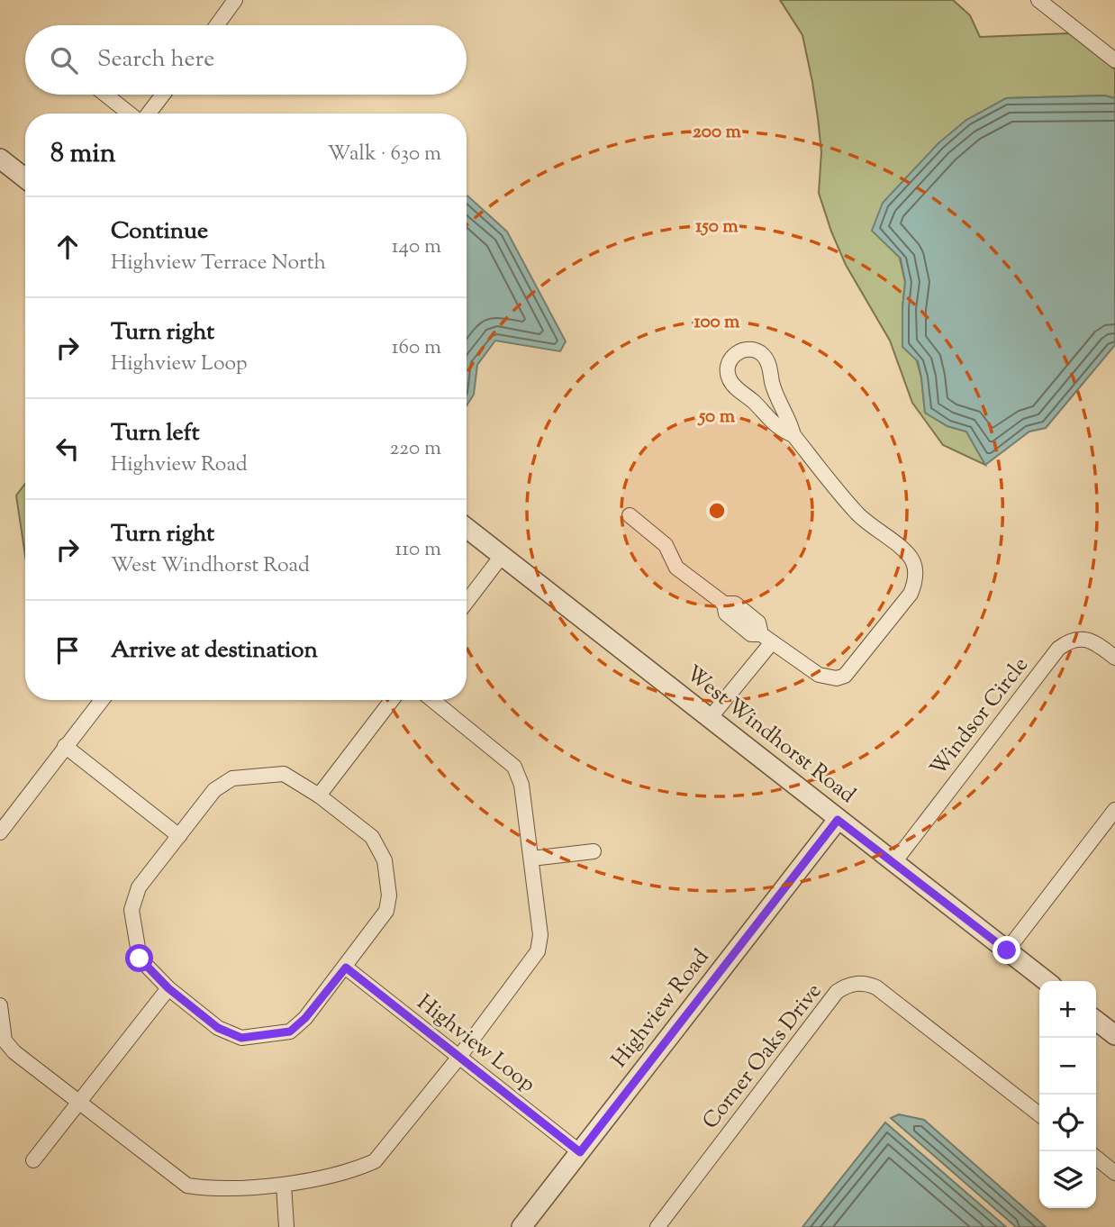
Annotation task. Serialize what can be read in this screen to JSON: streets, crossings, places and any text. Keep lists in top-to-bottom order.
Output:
{
  "streets": {
    "street": [
      "Windsor Circle",
      "West Windhorst Road",
      "Highview Road",
      "Highview Loop",
      "Corner Oaks Drive"
    ]
  },
  "crossings": [
    ["Windsor Circle", "West Windhorst Road"],
    ["West Windhorst Road", "Highview Road"],
    ["Highview Road", "Highview Loop"]
  ],
  "page": {
    "search": "Search here",
    "heading": ["8 min", "Walk · 630 m"],
    "list": [
      ["Continue", "Highview Terrace North", "140 m"],
      ["Turn right", "Highview Loop", "160 m"],
      ["Turn left", "Highview Road", "220 m"],
      ["Turn right", "West Windhorst Road", "110 m"],
      "Arrive at destination"
    ],
    "map_buttons": ["+", "−"]
  },
  "rings": [
    "200 m",
    "150 m",
    "100 m",
    "50 m"
  ]
}
